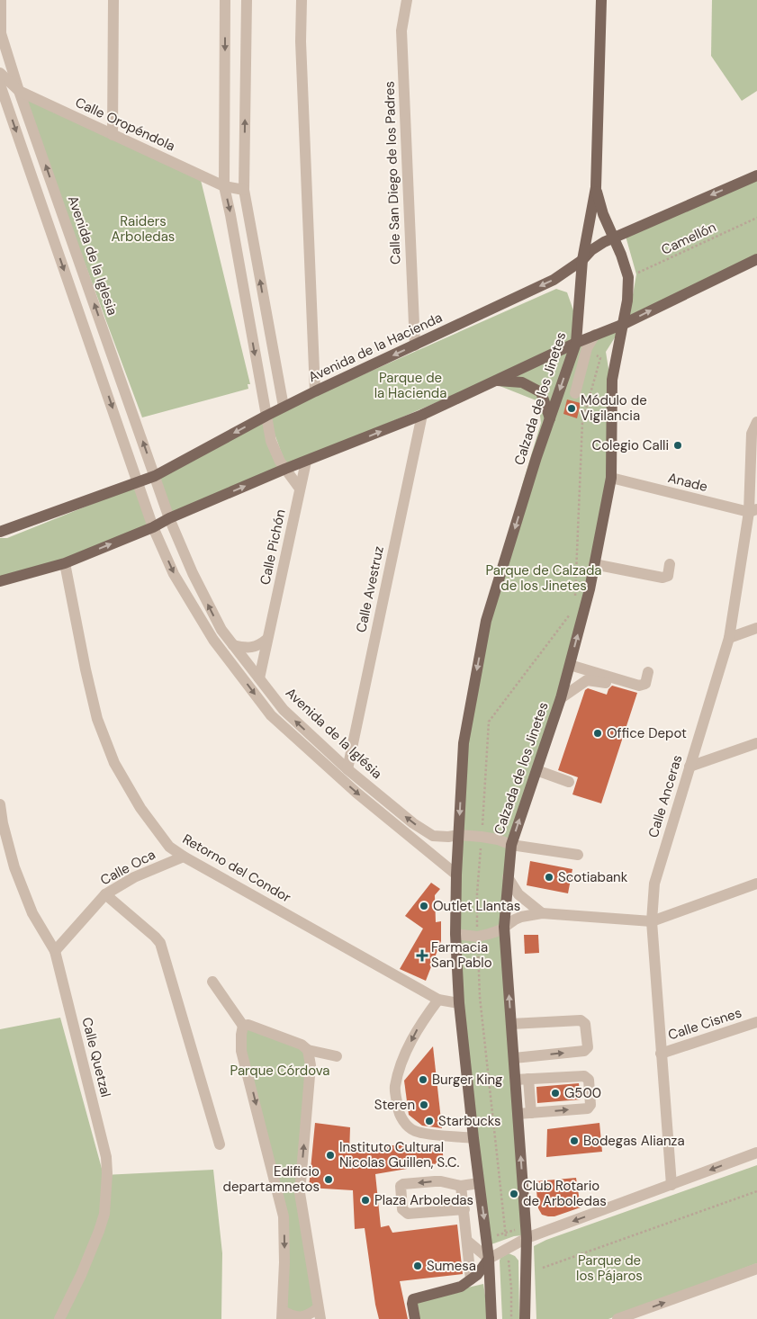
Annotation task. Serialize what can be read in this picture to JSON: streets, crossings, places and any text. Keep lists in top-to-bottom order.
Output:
{
  "streets": {
    "main road": ["Avenida de la Hacienda", "Calzada de los Jinetes"],
    "street": [
      "Calle Oropéndola",
      "Calle San Diego de los Padres",
      "Avenida de la Iglesia",
      "Anade",
      "Calle Pichón",
      "Calle Avestruz",
      "Avenida de la Iglésia",
      "Calle Anceras",
      "Calle Oca",
      "Retorno del Condor",
      "Calle Cisnes",
      "Calle Quetzal"
    ],
    "path": ["Camellón"]
  },
  "crossings": [
    ["Calle Oropéndola", "Avenida de la Iglesia"],
    ["Calle San Diego de los Padres", "Avenida de la Hacienda"],
    ["Camellón", "Calzada de los Jinetes"],
    ["Avenida de la Iglesia", "Avenida de la Hacienda"],
    ["Avenida de la Iglesia", "Avenida de la Iglésia"],
    ["Avenida de la Hacienda", "Calzada de los Jinetes"],
    ["Calzada de los Jinetes", "Anade"],
    ["Calzada de los Jinetes", "Avenida de la Iglésia"],
    ["Calzada de los Jinetes", "Retorno del Condor"],
    ["Anade", "Calle Anceras"],
    ["Calle Pichón", "Avenida de la Iglésia"],
    ["Calle Avestruz", "Avenida de la Iglésia"],
    ["Calle Anceras", "Calle Cisnes"],
    ["Calle Oca", "Retorno del Condor"],
    ["Calle Oca", "Calle Quetzal"]
  ],
  "parks": [
    "Raiders Arboledas",
    "Parque de la Hacienda",
    "Parque de Calzada de los Jinetes",
    "Parque Córdova",
    "Parque de los Pájaros"
  ],
  "places": {
    "other": [
      "Módulo de Vigilancia",
      "Colegio Calli",
      "Office Depot",
      "Scotiabank",
      "Outlet Llantas",
      "Burger King",
      "G500",
      "Steren",
      "Starbucks",
      "Bodegas Alianza",
      "Instituto Cultural Nicolas Guillen, S.C.",
      "Edificio departamnetos",
      "Club Rotario de Arboledas",
      "Plaza Arboledas",
      "Sumesa"
    ],
    "health": ["Farmacia San Pablo"]
  }
}
